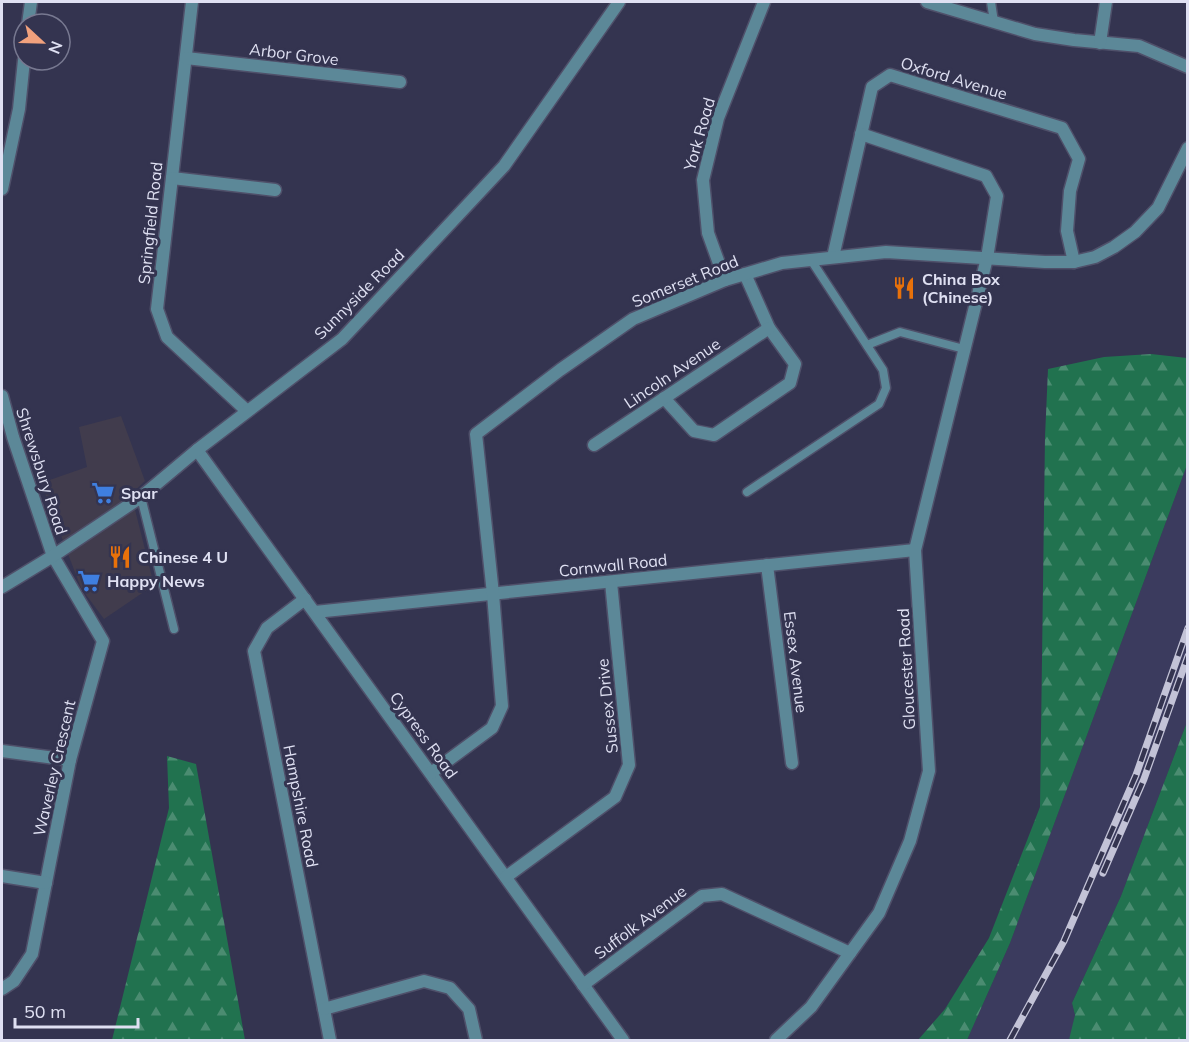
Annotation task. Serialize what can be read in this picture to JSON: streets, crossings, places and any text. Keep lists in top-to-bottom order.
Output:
{
  "streets": {
    "street": [
      "Arbor Grove",
      "Oxford Avenue",
      "York Road",
      "Springfield Road",
      "Somerset Road",
      "Sunnyside Road",
      "Lincoln Avenue",
      "Shrewsbury Road",
      "Cornwall Road",
      "Essex Avenue",
      "Gloucester Road",
      "Sussex Drive",
      "Cypress Road",
      "Waverley Crescent",
      "Hampshire Road",
      "Suffolk Avenue"
    ]
  },
  "crossings": [
    ["Arbor Grove", "Springfield Road"],
    ["Oxford Avenue", "Somerset Road"],
    ["Oxford Avenue", "Gloucester Road"],
    ["York Road", "Somerset Road"],
    ["Springfield Road", "Sunnyside Road"],
    ["Somerset Road", "Cornwall Road"],
    ["Somerset Road", "Gloucester Road"],
    ["Somerset Road", "Cypress Road"],
    ["Sunnyside Road", "Shrewsbury Road"],
    ["Sunnyside Road", "Cypress Road"],
    ["Sunnyside Road", "Waverley Crescent"],
    ["Shrewsbury Road", "Waverley Crescent"],
    ["Cornwall Road", "Essex Avenue"],
    ["Cornwall Road", "Gloucester Road"],
    ["Cornwall Road", "Sussex Drive"],
    ["Cornwall Road", "Cypress Road"],
    ["Gloucester Road", "Suffolk Avenue"],
    ["Sussex Drive", "Cypress Road"],
    ["Cypress Road", "Hampshire Road"],
    ["Cypress Road", "Suffolk Avenue"]
  ],
  "places": {
    "restaurant": ["China Box (Chinese)", "Chinese 4 U"],
    "supermarket": ["Spar", "Happy News"]
  },
  "scale_bar": "50 m",
  "north": "right"
}
